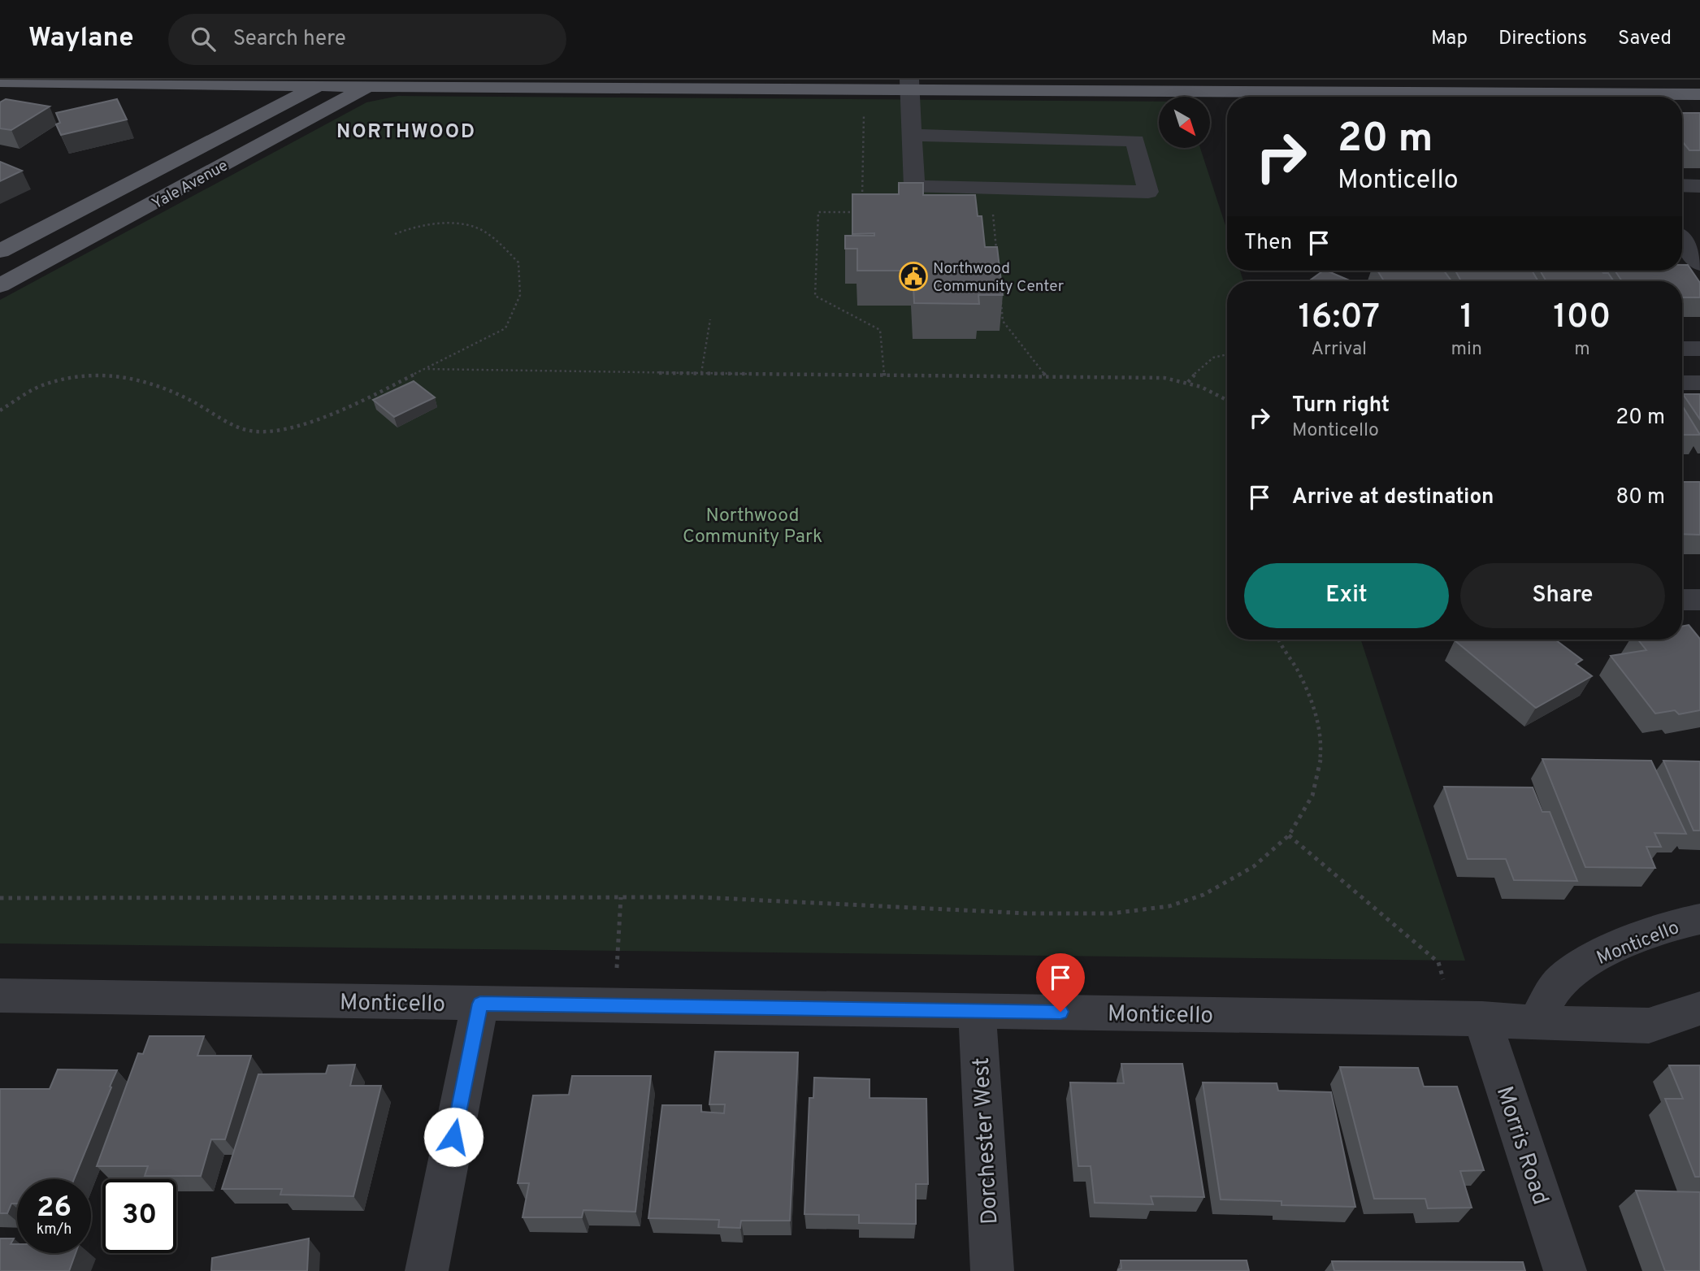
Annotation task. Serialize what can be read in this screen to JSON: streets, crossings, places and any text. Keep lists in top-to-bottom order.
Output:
{
  "streets": {
    "main road": ["Yale Avenue"],
    "street": ["Monticello", "Dorchester West", "Morris Road"]
  },
  "crossings": [
    ["Monticello", "Dorchester West"],
    ["Monticello", "Morris Road"]
  ],
  "districts": ["NORTHWOOD"],
  "parks": ["Northwood Community Park"],
  "places": {
    "public building": ["Northwood Community Center"]
  },
  "north": "bottom right",
  "page": {
    "header": "Waylane",
    "search": "Search here",
    "nav": ["Map", "Directions", "Saved"],
    "turn": ["20 m", "Monticello"],
    "then": "Then",
    "eta": [
      "16:07",
      "Arrival",
      "1",
      "min",
      "100",
      "m"
    ],
    "list": [
      {
        "name": "Turn right",
        "note": "Monticello",
        "value": "20 m"
      },
      {
        "name": "Arrive at destination",
        "value": "80 m"
      }
    ],
    "buttons": ["Exit", "Share"],
    "speed": "26 km/h",
    "limit": "30"
  }
}
